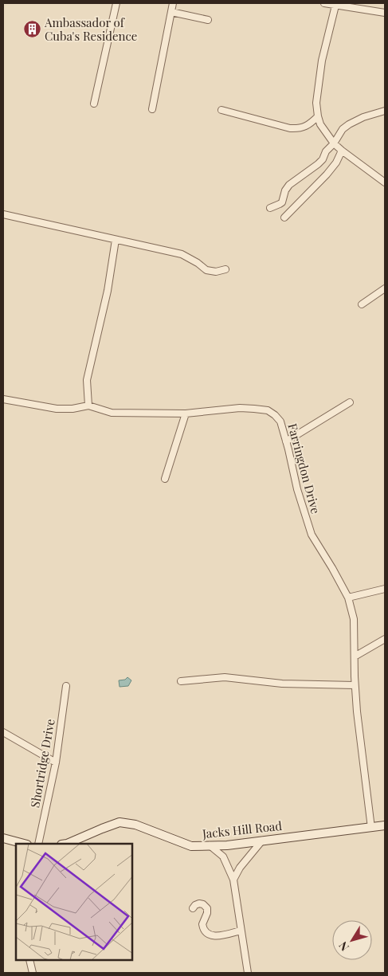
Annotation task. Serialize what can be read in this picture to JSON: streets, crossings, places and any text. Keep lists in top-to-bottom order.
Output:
{
  "streets": {
    "street": ["Farringdon Drive", "Shortridge Drive", "Jacks Hill Road"]
  },
  "crossings": [
    ["Farringdon Drive", "Jacks Hill Road"]
  ],
  "places": {
    "building": ["Ambassador of Cuba's Residence"]
  },
  "north": "bottom left"
}
